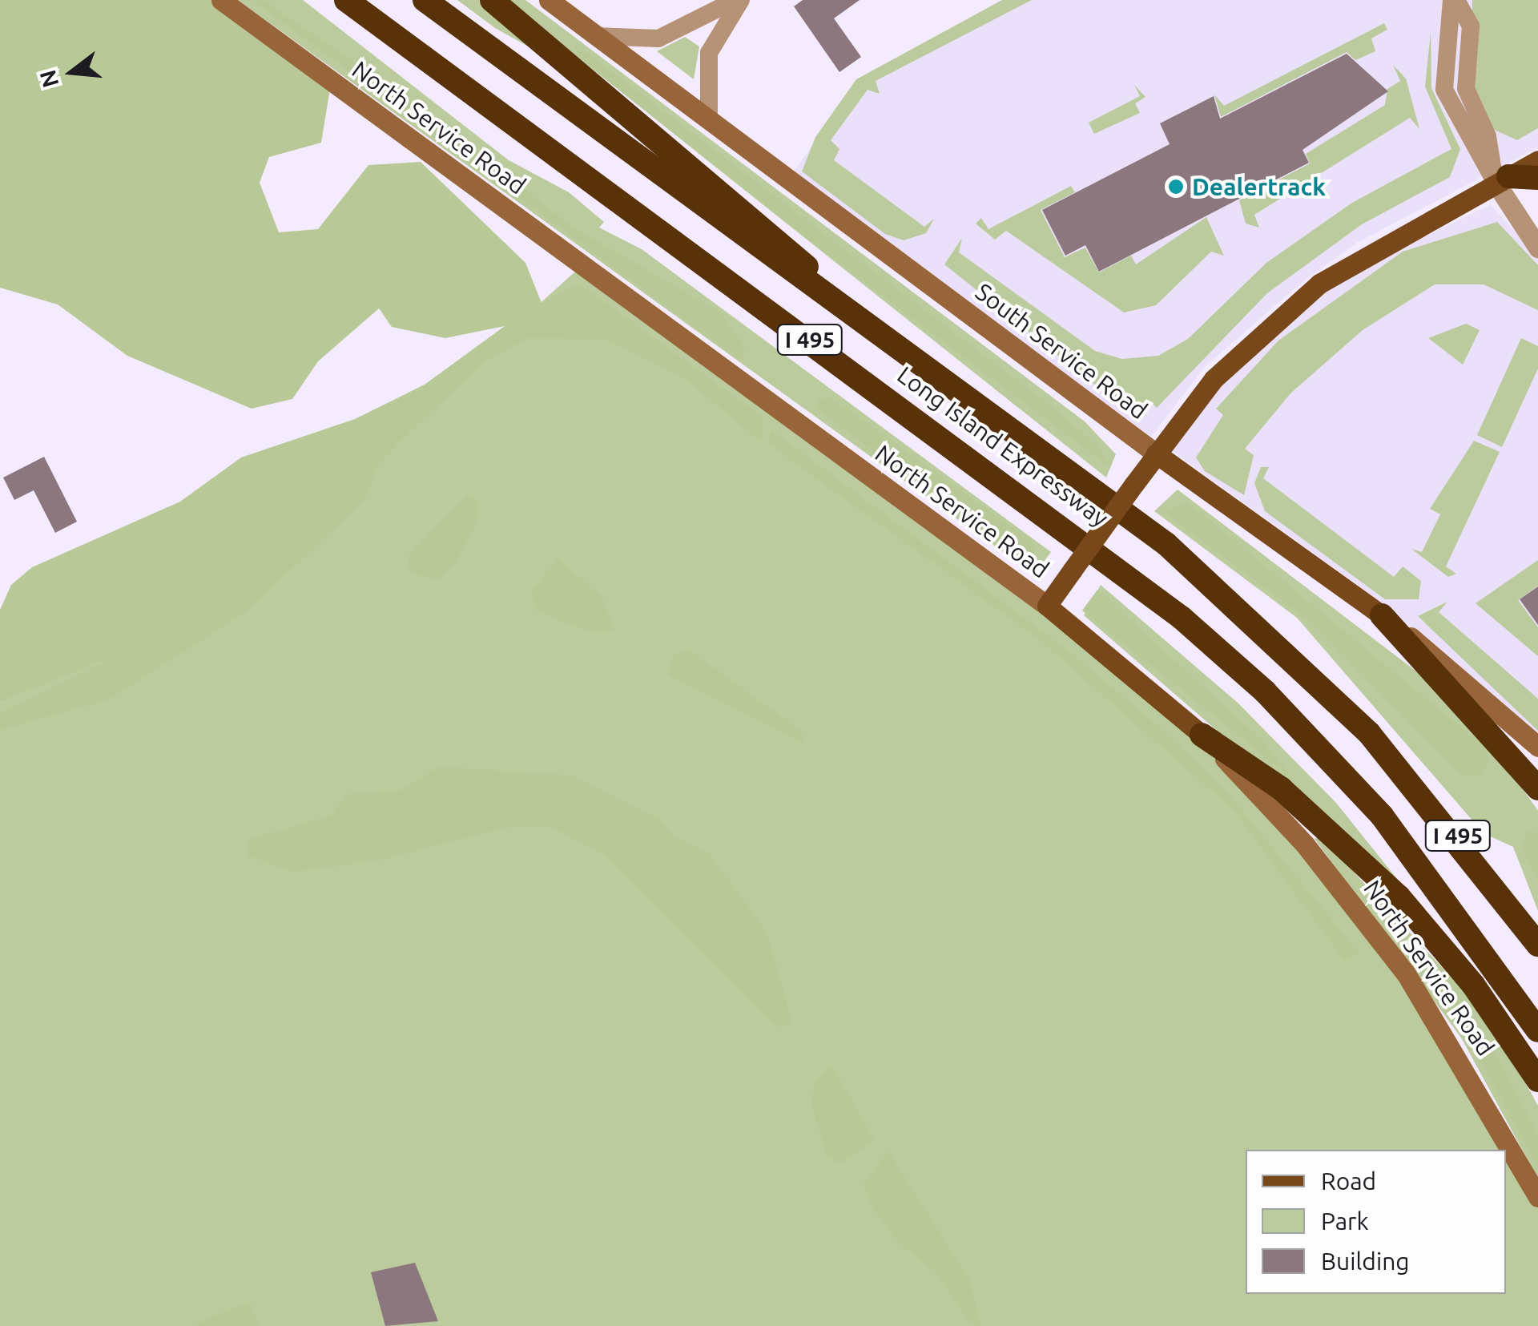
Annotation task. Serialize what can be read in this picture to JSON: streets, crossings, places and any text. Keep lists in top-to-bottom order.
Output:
{
  "streets": {
    "highway": ["I 495", "Long Island Expressway"],
    "main road": ["North Service Road", "South Service Road"]
  },
  "places": ["Dealertrack"],
  "legend": ["Road", "Park", "Building"],
  "north": "left"
}
